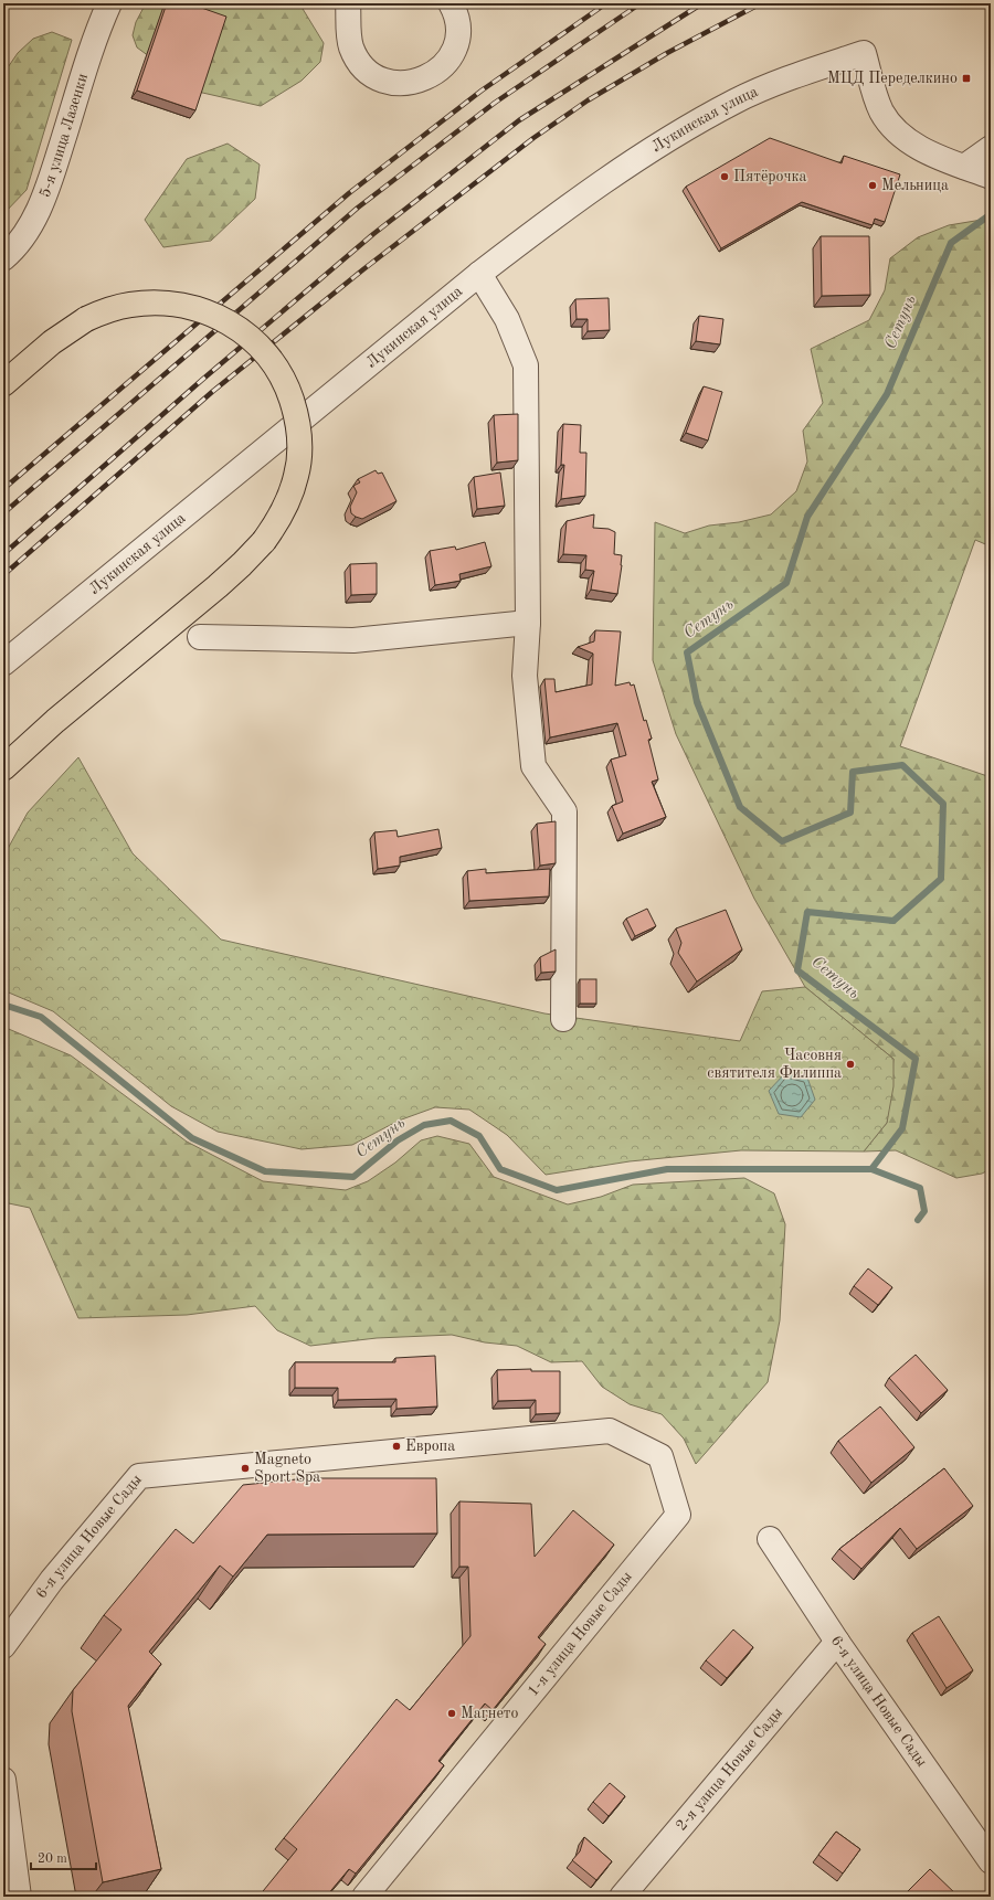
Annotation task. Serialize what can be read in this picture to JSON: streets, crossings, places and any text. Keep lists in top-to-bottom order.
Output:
{
  "streets": {
    "street": [
      "Лукинская улица",
      "5-я улица Лазенки",
      "6-я улица Новые Сады",
      "1-я улица Новые Сады",
      "2-я улица Новые Сады"
    ]
  },
  "crossings": [
    ["6-я улица Новые Сады", "1-я улица Новые Сады"],
    ["6-я улица Новые Сады", "2-я улица Новые Сады"]
  ],
  "water": ["Сетунь"],
  "places": {
    "transit": ["МЦД Переделкино"],
    "other": [
      "Пятёрочка",
      "Мельница",
      "Часовня святителя Филиппа",
      "Европа",
      "Magneto Sport Spa",
      "Магнето"
    ]
  },
  "scale_bar": "20 m"
}
